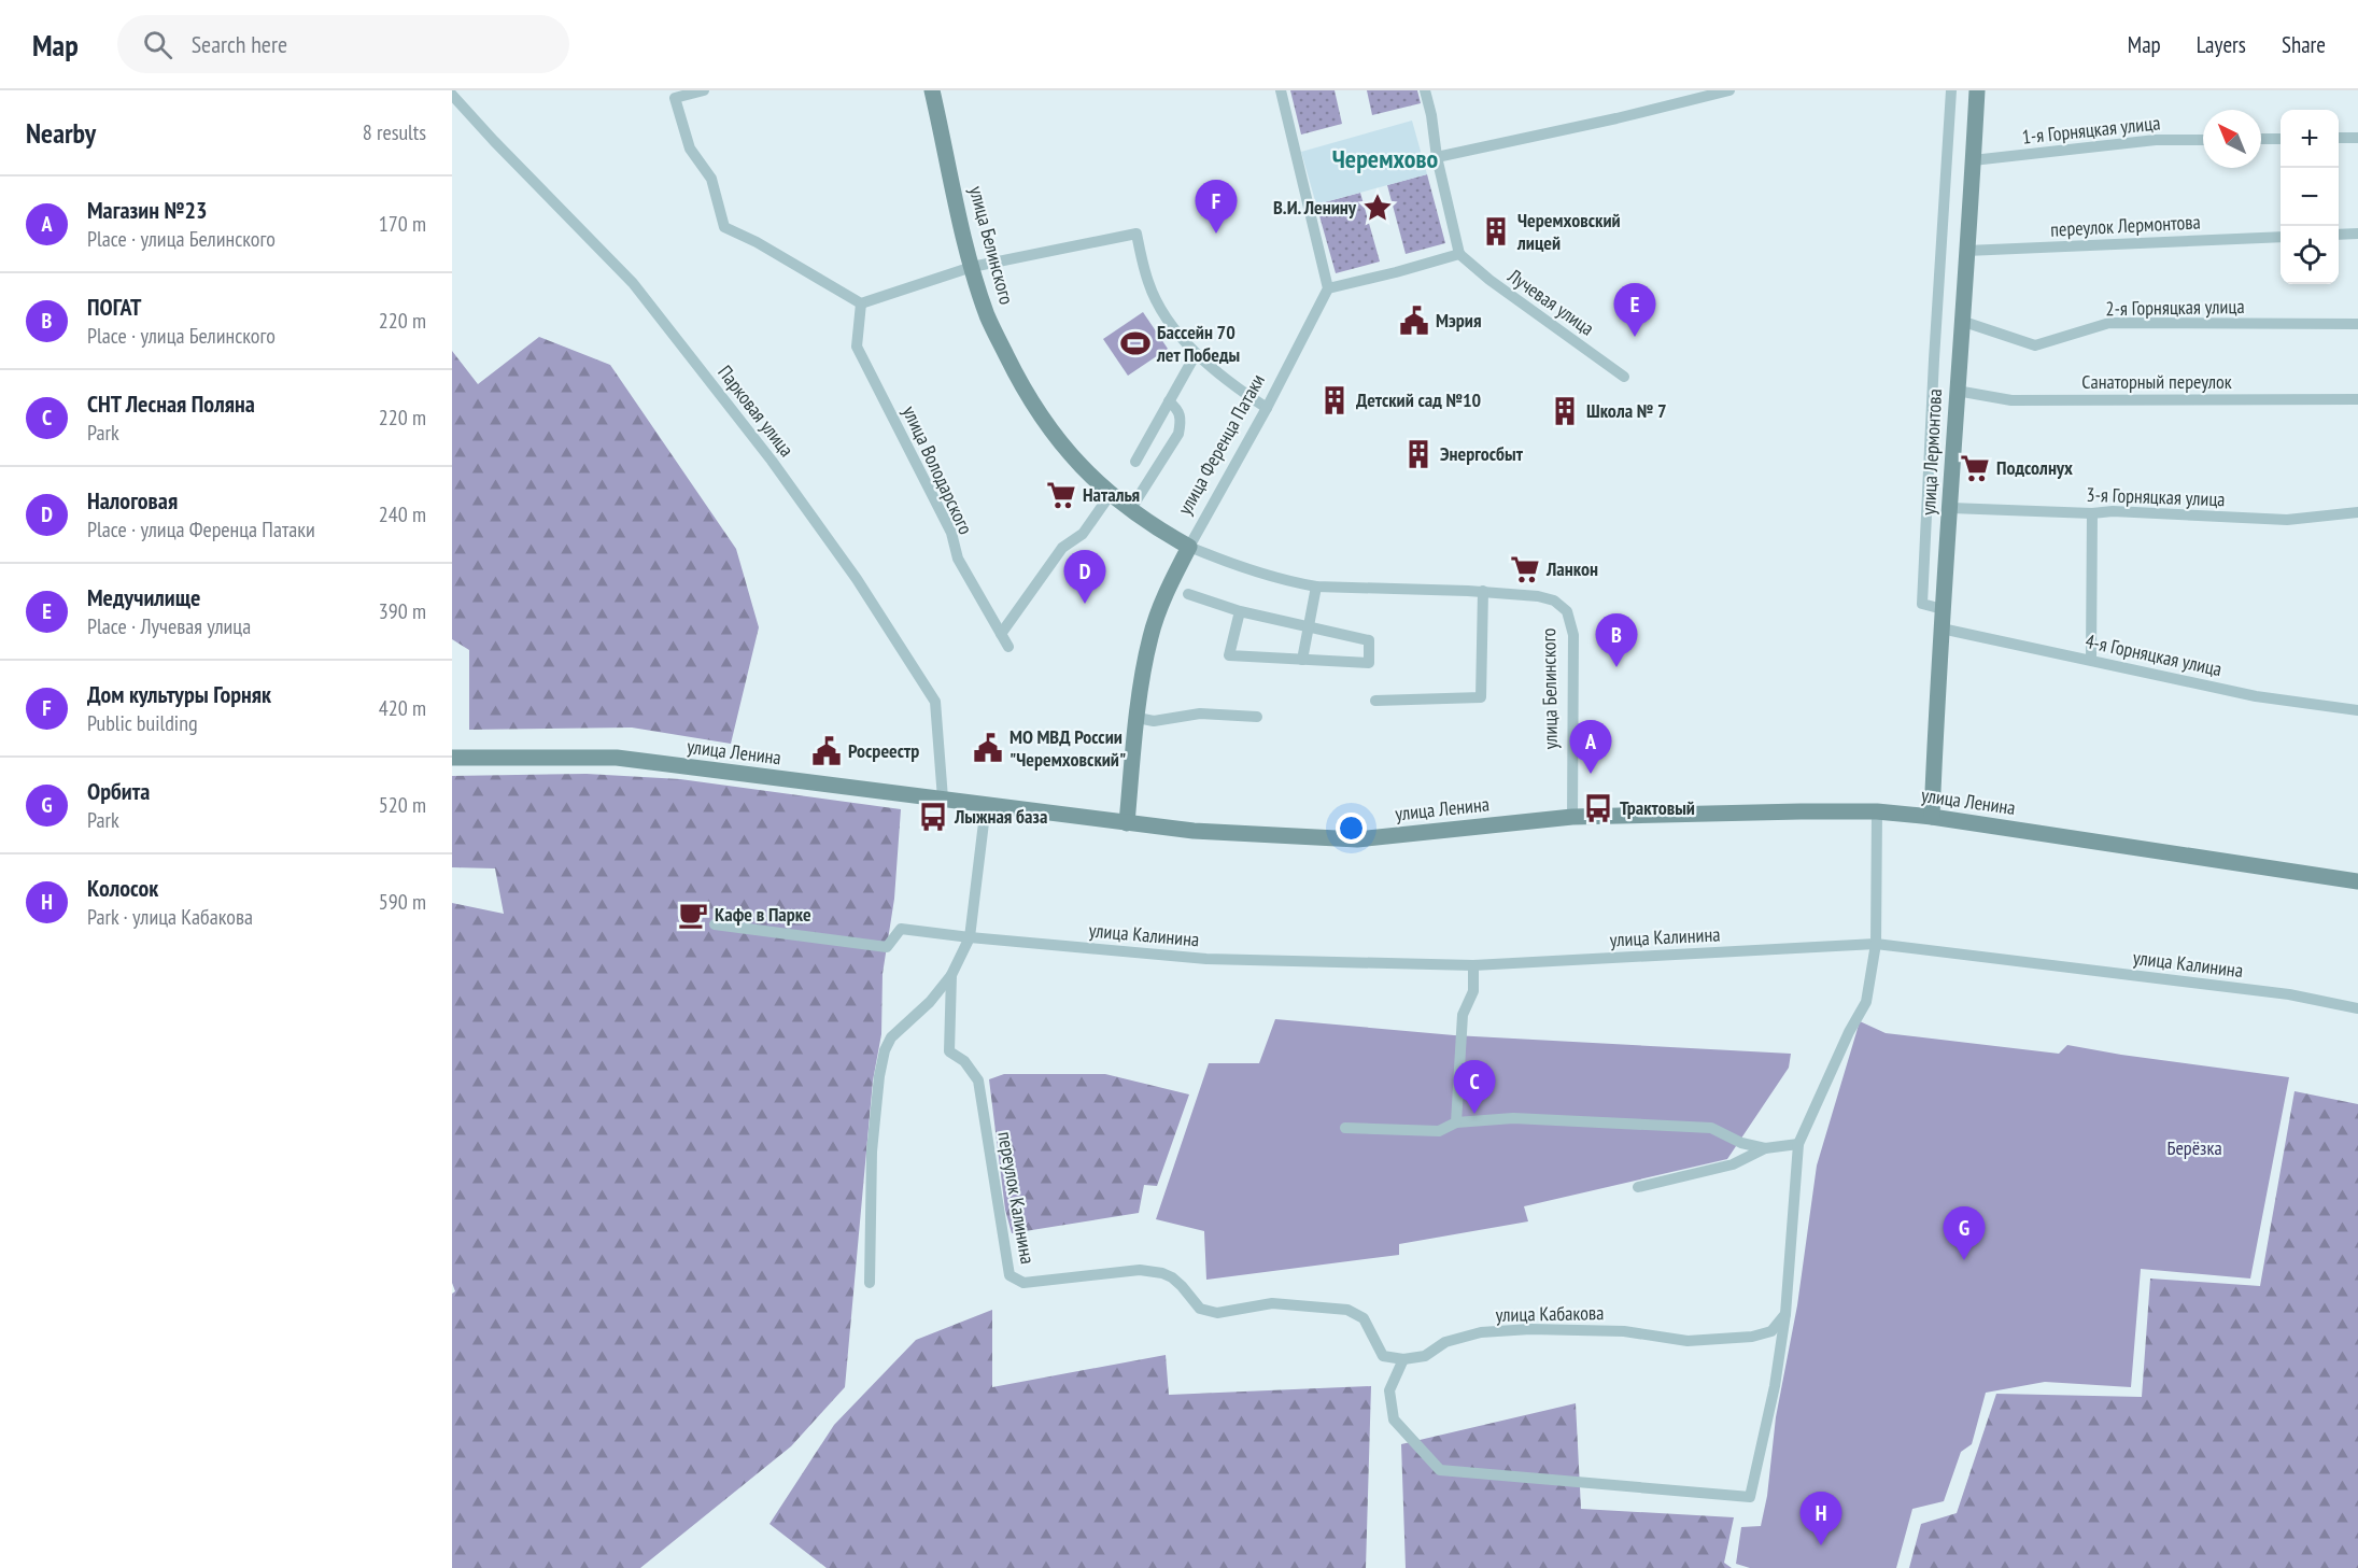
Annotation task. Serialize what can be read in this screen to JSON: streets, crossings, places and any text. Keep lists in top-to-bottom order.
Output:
{
  "streets": {
    "main road": [
      "улица Белинского",
      "улица Ференца Патаки",
      "улица Лермонтова",
      "улица Ленина"
    ],
    "street": [
      "1-я Горняцкая улица",
      "переулок Лермонтова",
      "Лучевая улица",
      "2-я Горняцкая улица",
      "Санаторный переулок",
      "Парковая улица",
      "улица Володарского",
      "3-я Горняцкая улица",
      "4-я Горняцкая улица",
      "улица Калинина",
      "переулок Калинина",
      "улица Кабакова"
    ]
  },
  "crossings": [
    ["1-я Горняцкая улица", "улица Лермонтова"],
    ["переулок Лермонтова", "улица Лермонтова"],
    ["улица Белинского", "улица Ференца Патаки"],
    ["улица Белинского", "улица Ленина"],
    ["2-я Горняцкая улица", "улица Лермонтова"],
    ["Санаторный переулок", "улица Лермонтова"],
    ["Парковая улица", "улица Ленина"],
    ["улица Ференца Патаки", "улица Ленина"],
    ["улица Лермонтова", "3-я Горняцкая улица"],
    ["улица Лермонтова", "4-я Горняцкая улица"],
    ["улица Лермонтова", "улица Ленина"],
    ["переулок Калинина", "улица Кабакова"]
  ],
  "districts": ["Черемхово"],
  "parks": ["Берёзка"],
  "places": {
    "place": ["В.И. Ленину"],
    "building": [
      "Черемховский лицей",
      "Детский сад №10",
      "Школа № 7",
      "Энергосбыт"
    ],
    "public building": ["Мэрия", "МО МВД России \"Черемховский\"", "Росреестр"],
    "sports": ["Бассейн 70 лет Победы"],
    "supermarket": ["Подсолнух", "Наталья", "Ланкон"],
    "bus stop": ["Трактовый", "Лыжная база"],
    "cafe": ["Кафе в Парке"]
  },
  "north": "top left",
  "page": {
    "header": "Map",
    "search": "Search here",
    "nav": ["Map", "Layers", "Share"],
    "heading": ["Nearby", "8 results"],
    "map_buttons": ["+", "−"],
    "list": [
      {
        "mark": "A",
        "name": "Магазин №23",
        "note": "Place · улица Белинского",
        "value": "170 m"
      },
      {
        "mark": "B",
        "name": "ПОГАТ",
        "note": "Place · улица Белинского",
        "value": "220 m"
      },
      {
        "mark": "C",
        "name": "СНТ Лесная Поляна",
        "note": "Park",
        "value": "220 m"
      },
      {
        "mark": "D",
        "name": "Налоговая",
        "note": "Place · улица Ференца Патаки",
        "value": "240 m"
      },
      {
        "mark": "E",
        "name": "Медучилище",
        "note": "Place · Лучевая улица",
        "value": "390 m"
      },
      {
        "mark": "F",
        "name": "Дом культуры Горняк",
        "note": "Public building",
        "value": "420 m"
      },
      {
        "mark": "G",
        "name": "Орбита",
        "note": "Park",
        "value": "520 m"
      },
      {
        "mark": "H",
        "name": "Колосок",
        "note": "Park · улица Кабакова",
        "value": "590 m"
      }
    ],
    "pins": [
      "F",
      "E",
      "D",
      "B",
      "A",
      "C",
      "G",
      "H"
    ]
  }
}
